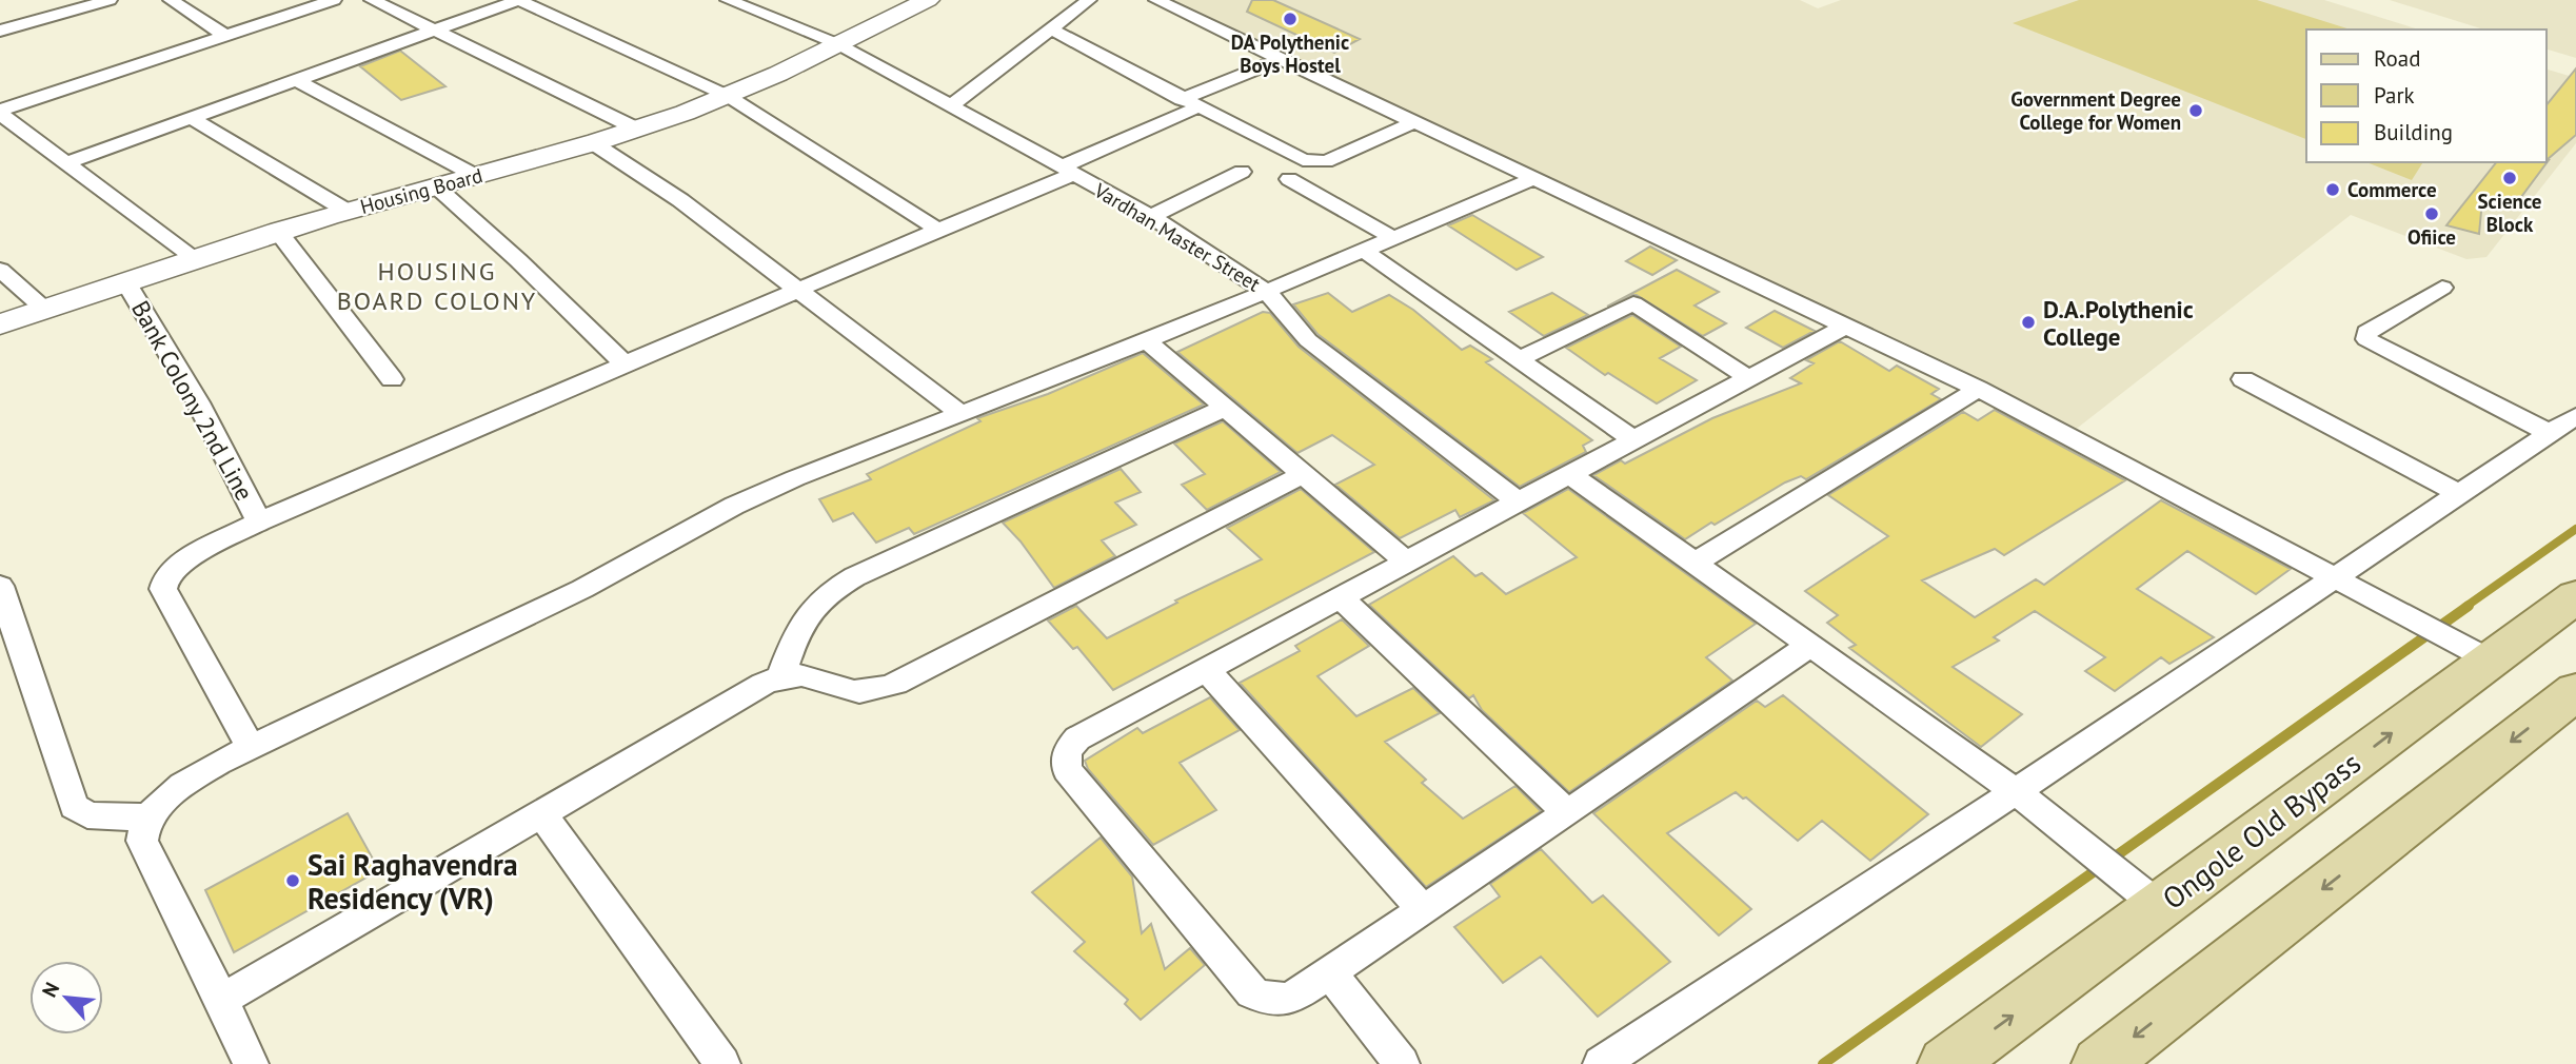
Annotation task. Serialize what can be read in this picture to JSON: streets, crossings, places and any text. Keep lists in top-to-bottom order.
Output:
{
  "streets": {
    "main road": ["Housing Board", "Ongole Old Bypass"],
    "street": ["Vardhan Master Street", "Bank Colony 2nd Line"]
  },
  "crossings": [
    ["Housing Board", "Vardhan Master Street"],
    ["Housing Board", "Bank Colony 2nd Line"]
  ],
  "districts": ["HOUSING BOARD COLONY"],
  "places": [
    "DA Polythenic Boys Hostel",
    "Government Degree College for Women",
    "Science Block",
    "Commerce",
    "Ofiice",
    "D.A.Polythenic College",
    "Sai Raghavendra Residency (VR)"
  ],
  "legend": ["Road", "Park", "Building"],
  "north": "top left"
}
